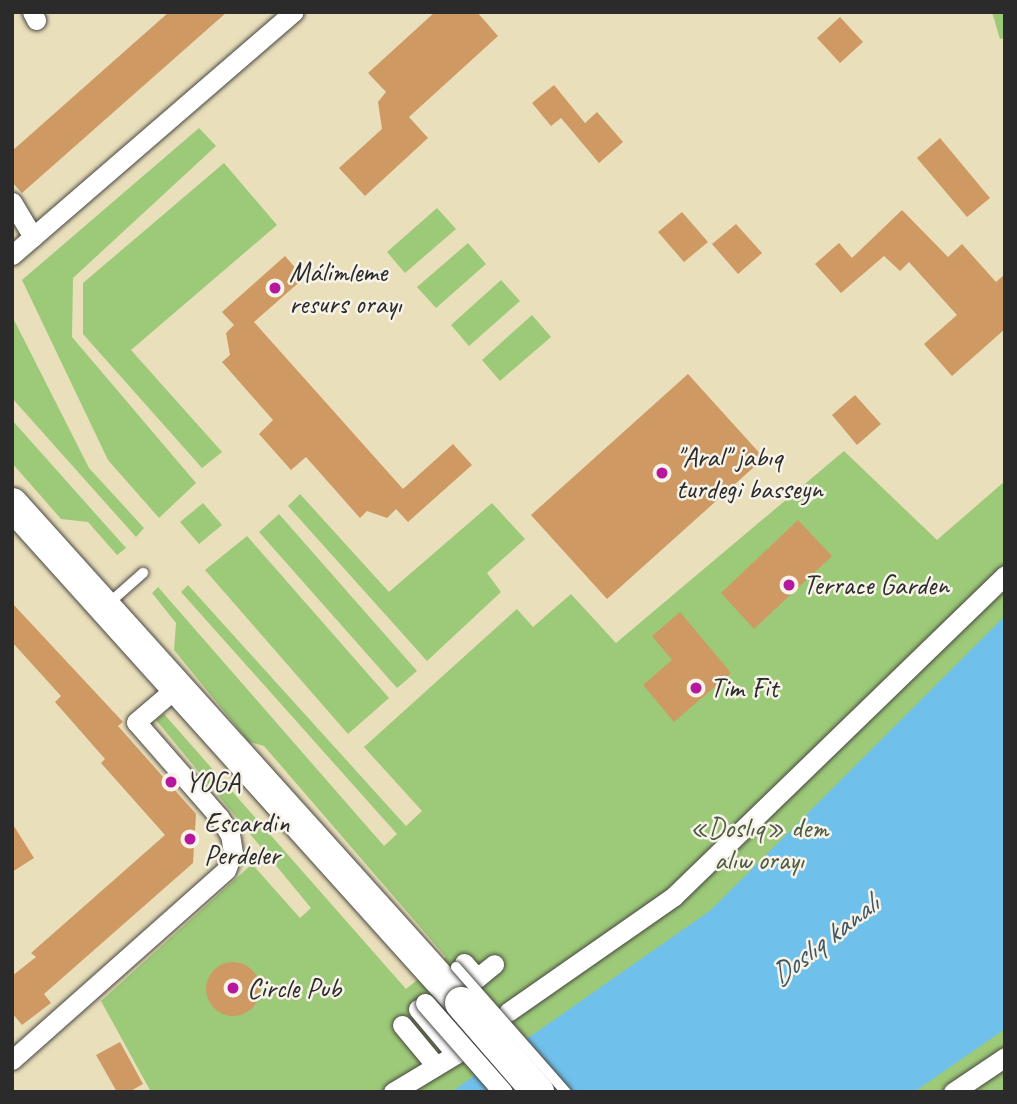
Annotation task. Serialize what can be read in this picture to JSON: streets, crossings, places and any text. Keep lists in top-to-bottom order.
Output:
{
  "water": ["Doslıq kanalı"],
  "parks": ["«Doslıq» dem alıw orayı"],
  "places": [
    "Málimleme resurs orayı",
    "\"Aral\" jabıq turdegi basseyn",
    "Terrace Garden",
    "Tim Fit",
    "YOGA",
    "Escardin Perdeler",
    "Circle Pub"
  ]
}
